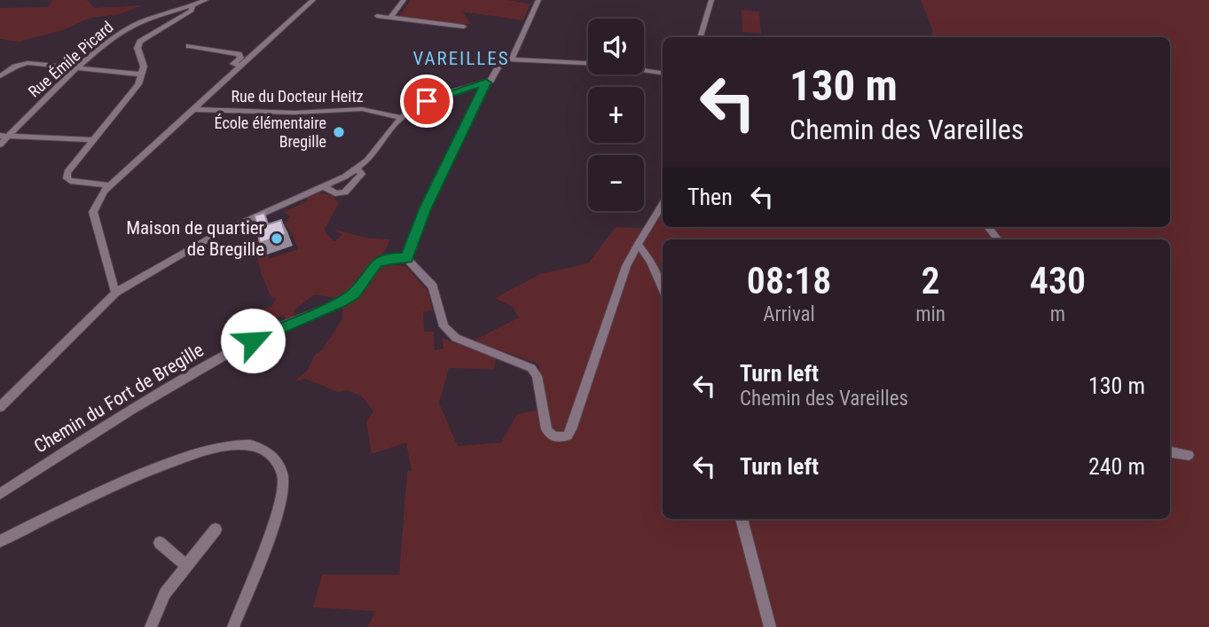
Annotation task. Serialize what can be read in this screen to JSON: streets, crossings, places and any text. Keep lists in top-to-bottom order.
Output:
{
  "streets": {
    "street": ["Rue Émile Picard", "Rue du Docteur Heitz", "Chemin du Fort de Bregille"]
  },
  "districts": ["VAREILLES"],
  "places": ["École élémentaire Bregille", "Maison de quartier de Bregille"],
  "page": {
    "map_buttons": ["+", "−"],
    "turn": ["130 m", "Chemin des Vareilles"],
    "then": "Then",
    "eta": [
      "08:18",
      "Arrival",
      "2",
      "min",
      "430",
      "m"
    ],
    "list": [
      {
        "name": "Turn left",
        "note": "Chemin des Vareilles",
        "value": "130 m"
      },
      {
        "name": "Turn left",
        "value": "240 m"
      }
    ]
  }
}
